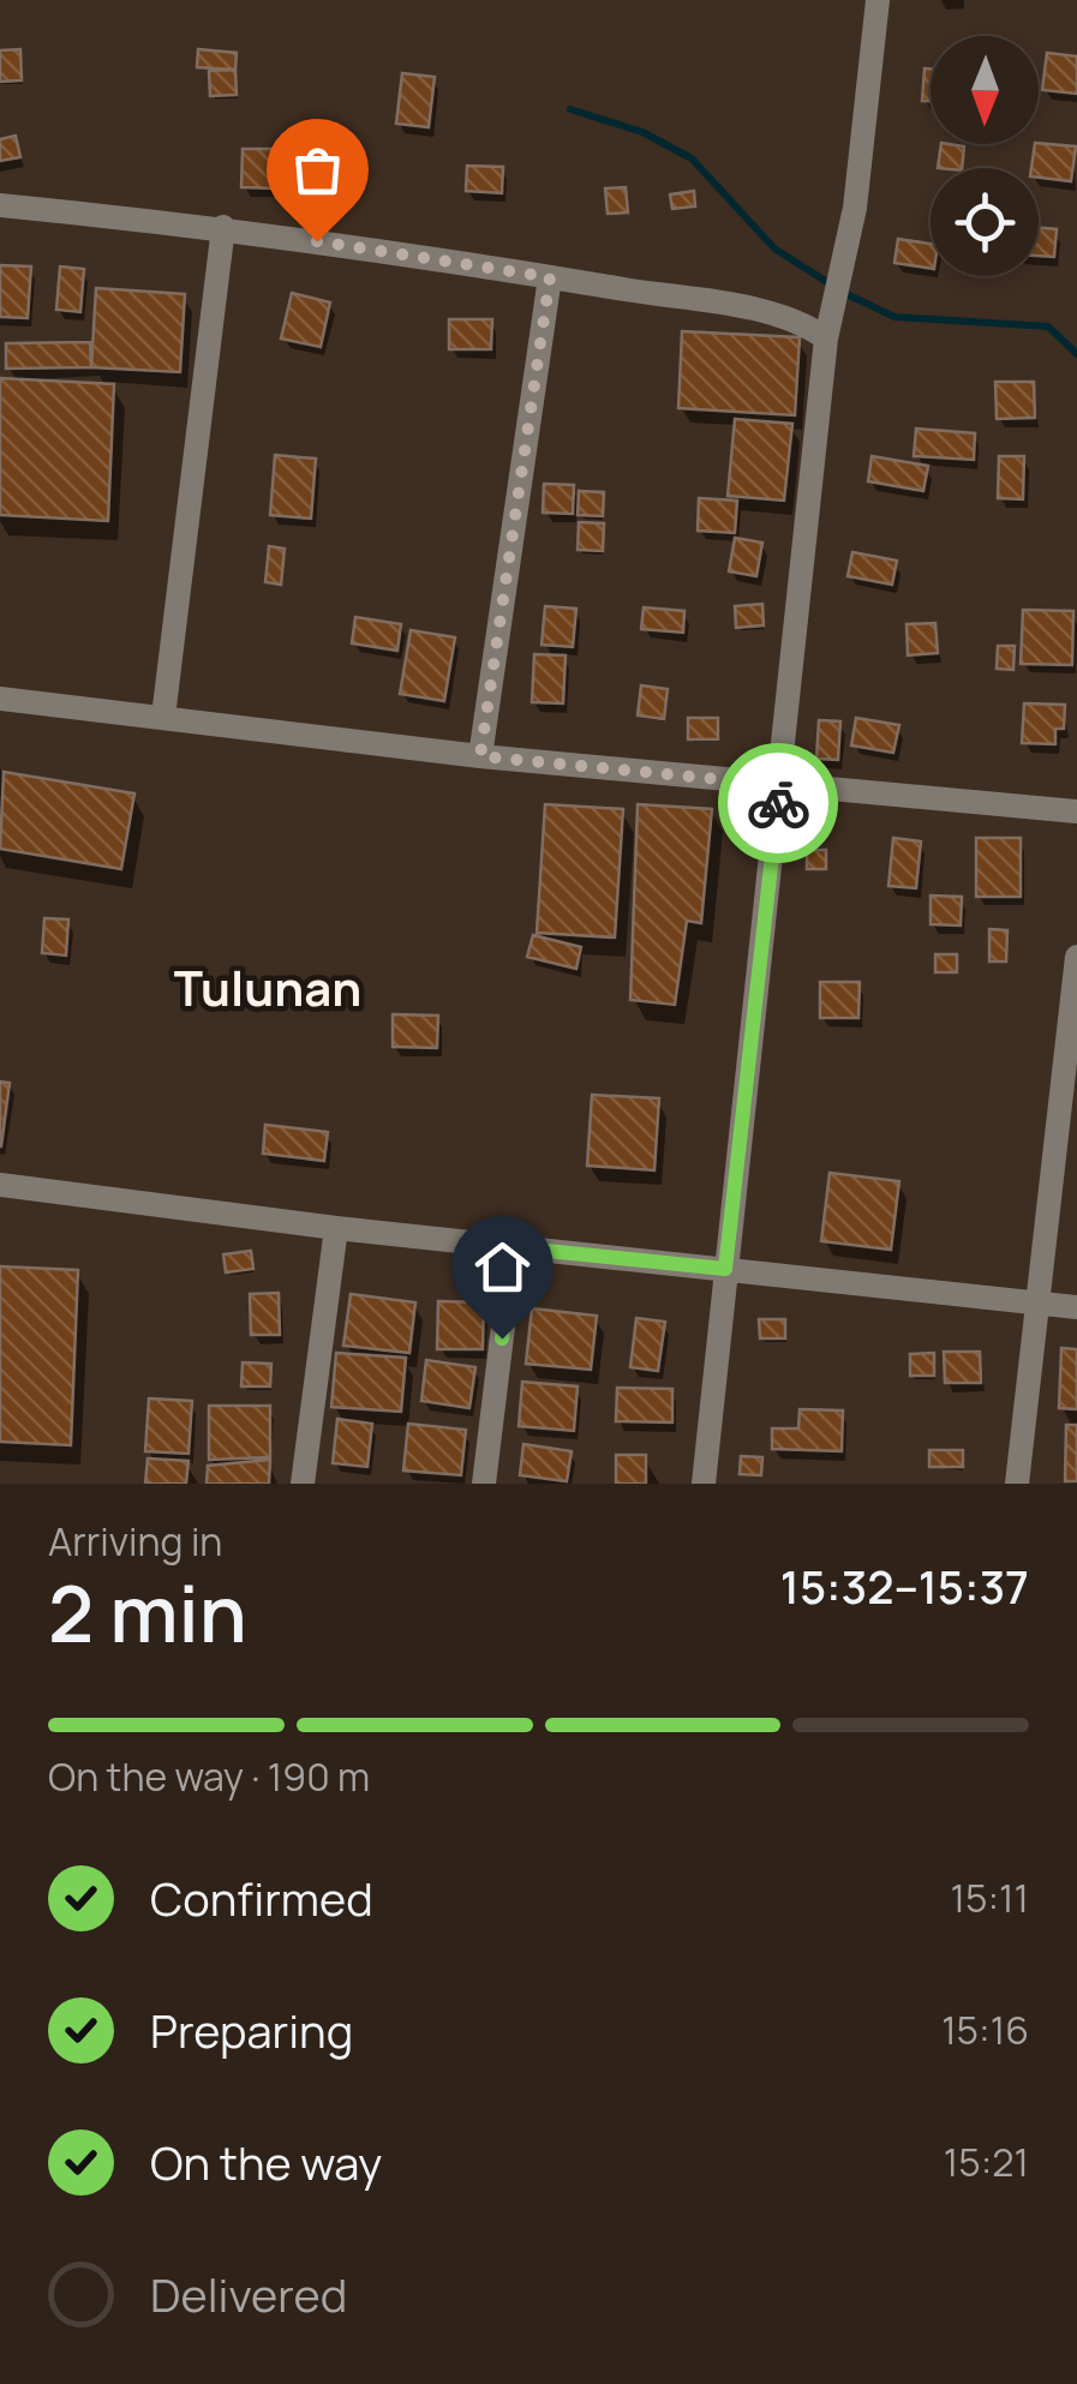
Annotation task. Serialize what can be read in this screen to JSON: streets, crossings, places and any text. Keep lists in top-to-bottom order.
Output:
{
  "districts": ["Tulunan"],
  "north": "bottom",
  "page": {
    "heading": ["2 min", "Arriving in", "15:32–15:37"],
    "bar": "On the way · 190 m",
    "list": [
      ["Confirmed", "15:11"],
      ["Preparing", "15:16"],
      ["On the way", "15:21"],
      "Delivered"
    ]
  }
}
